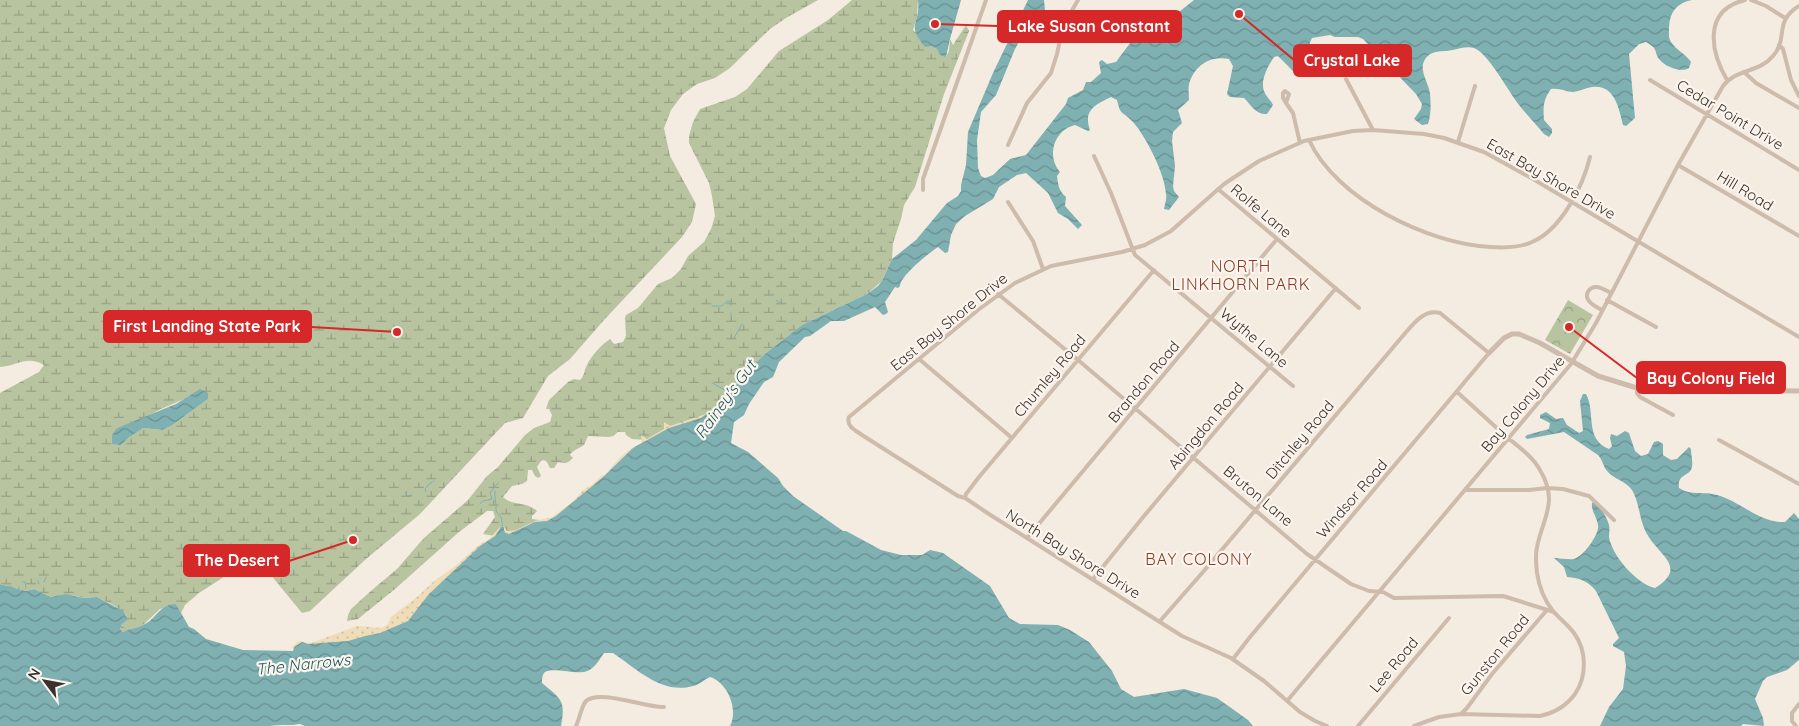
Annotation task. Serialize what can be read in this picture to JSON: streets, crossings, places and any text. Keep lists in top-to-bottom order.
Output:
{
  "streets": {
    "street": [
      "Cedar Point Drive",
      "East Bay Shore Drive",
      "Hill Road",
      "Rolfe Lane",
      "Wythe Lane",
      "Chumley Road",
      "Brandon Road",
      "Bay Colony Drive",
      "Abingdon Road",
      "Ditchley Road",
      "Bruton Lane",
      "Windsor Road",
      "North Bay Shore Drive",
      "Gunston Road",
      "Lee Road"
    ]
  },
  "crossings": [
    ["Cedar Point Drive", "Bay Colony Drive"],
    ["East Bay Shore Drive", "Rolfe Lane"],
    ["East Bay Shore Drive", "Wythe Lane"],
    ["East Bay Shore Drive", "Bay Colony Drive"],
    ["East Bay Shore Drive", "Bruton Lane"],
    ["East Bay Shore Drive", "North Bay Shore Drive"],
    ["Hill Road", "Bay Colony Drive"],
    ["Rolfe Lane", "Brandon Road"],
    ["Rolfe Lane", "Abingdon Road"],
    ["Wythe Lane", "Chumley Road"],
    ["Wythe Lane", "Brandon Road"],
    ["Wythe Lane", "Abingdon Road"],
    ["Chumley Road", "Bruton Lane"],
    ["Chumley Road", "North Bay Shore Drive"],
    ["Brandon Road", "Bruton Lane"],
    ["Brandon Road", "North Bay Shore Drive"],
    ["Bay Colony Drive", "Bruton Lane"],
    ["Bay Colony Drive", "North Bay Shore Drive"],
    ["Abingdon Road", "Bruton Lane"],
    ["Abingdon Road", "North Bay Shore Drive"],
    ["Ditchley Road", "Bruton Lane"],
    ["Ditchley Road", "Windsor Road"],
    ["Ditchley Road", "North Bay Shore Drive"],
    ["Bruton Lane", "Windsor Road"],
    ["Bruton Lane", "Gunston Road"],
    ["Windsor Road", "North Bay Shore Drive"]
  ],
  "districts": ["NORTH LINKHORN PARK", "BAY COLONY"],
  "water": ["Rainey's Gut", "The Narrows"],
  "places": [
    "Crystal Lake",
    "Lake Susan Constant",
    "Bay Colony Field",
    "First Landing State Park",
    "The Desert"
  ],
  "north": "top left"
}
